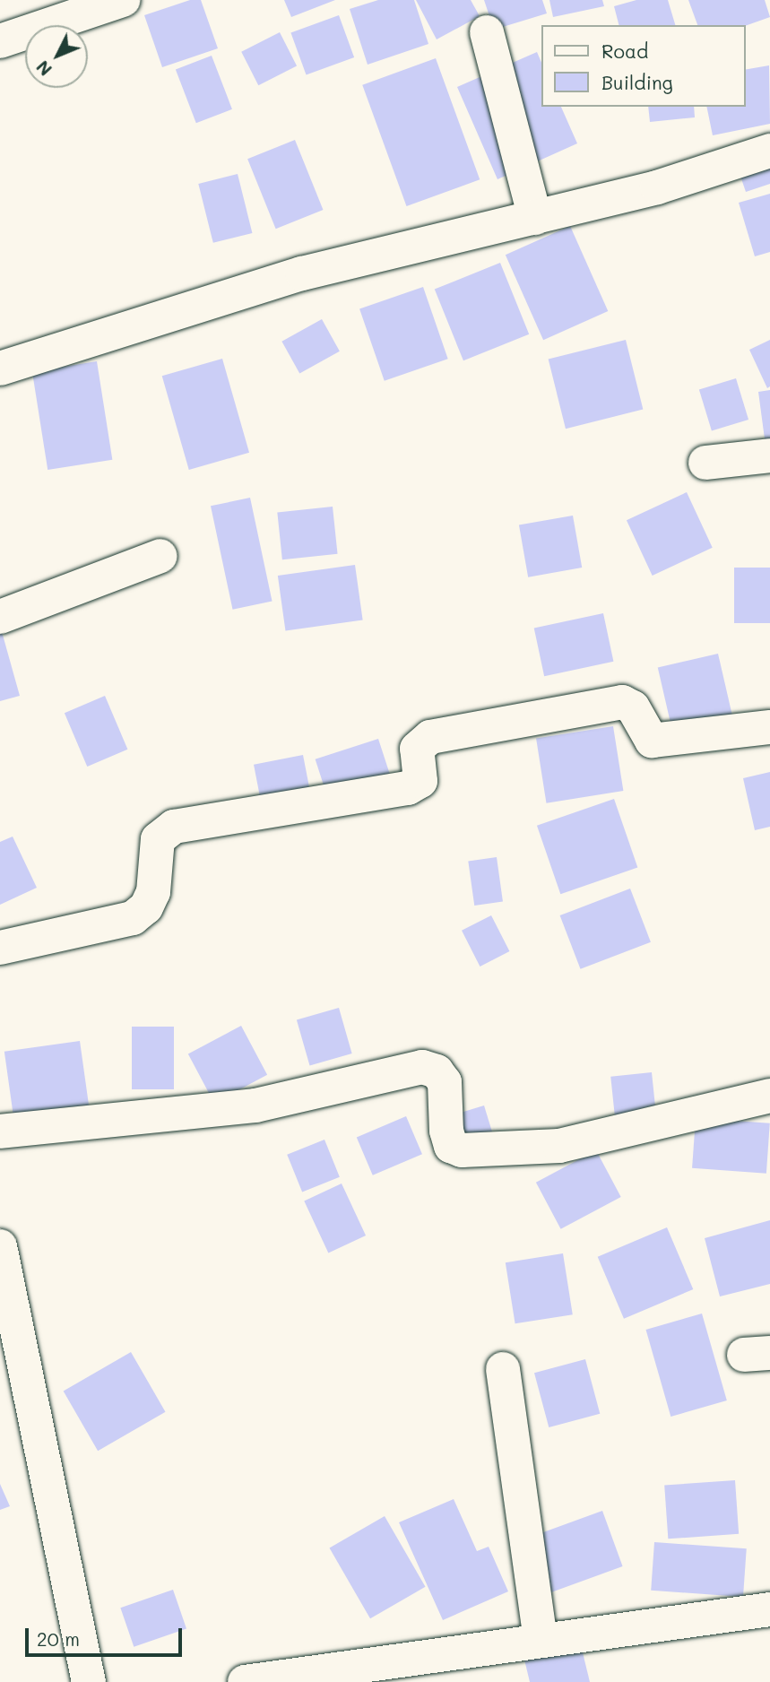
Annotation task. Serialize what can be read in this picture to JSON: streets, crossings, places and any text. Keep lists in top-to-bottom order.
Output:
{
  "legend": ["Road", "Building"],
  "scale_bar": "20 m",
  "north": "bottom left"
}
